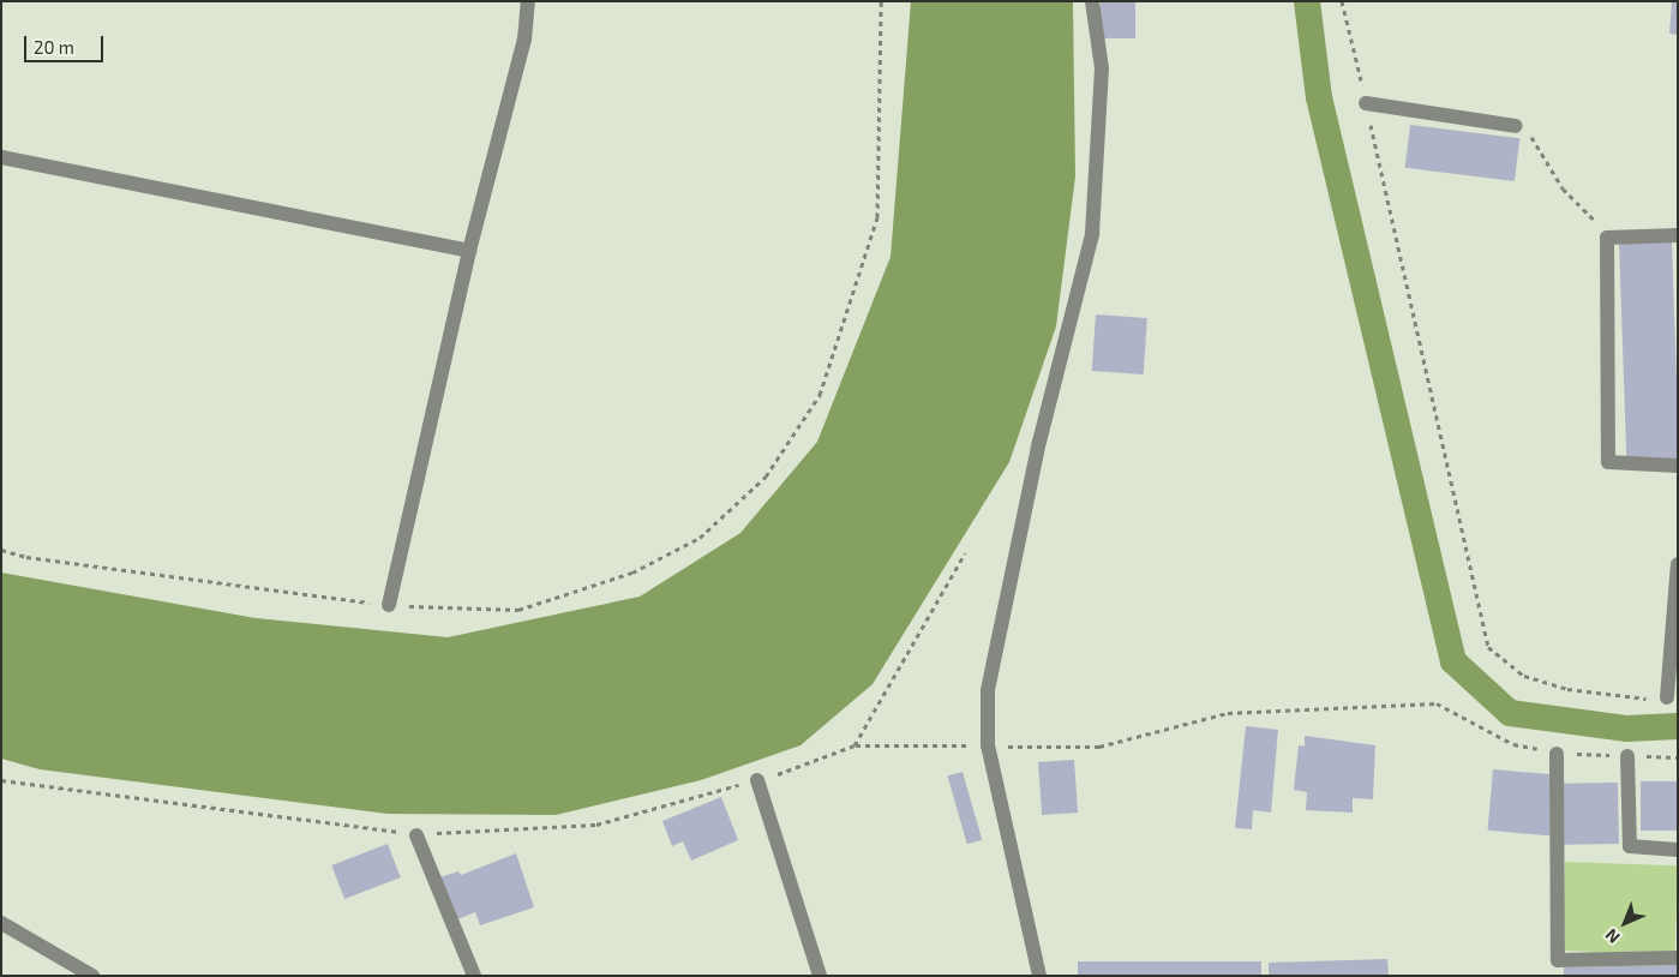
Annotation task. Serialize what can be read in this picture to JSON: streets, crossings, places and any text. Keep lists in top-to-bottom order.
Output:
{
  "scale_bar": "20 m",
  "north": "bottom left"
}
